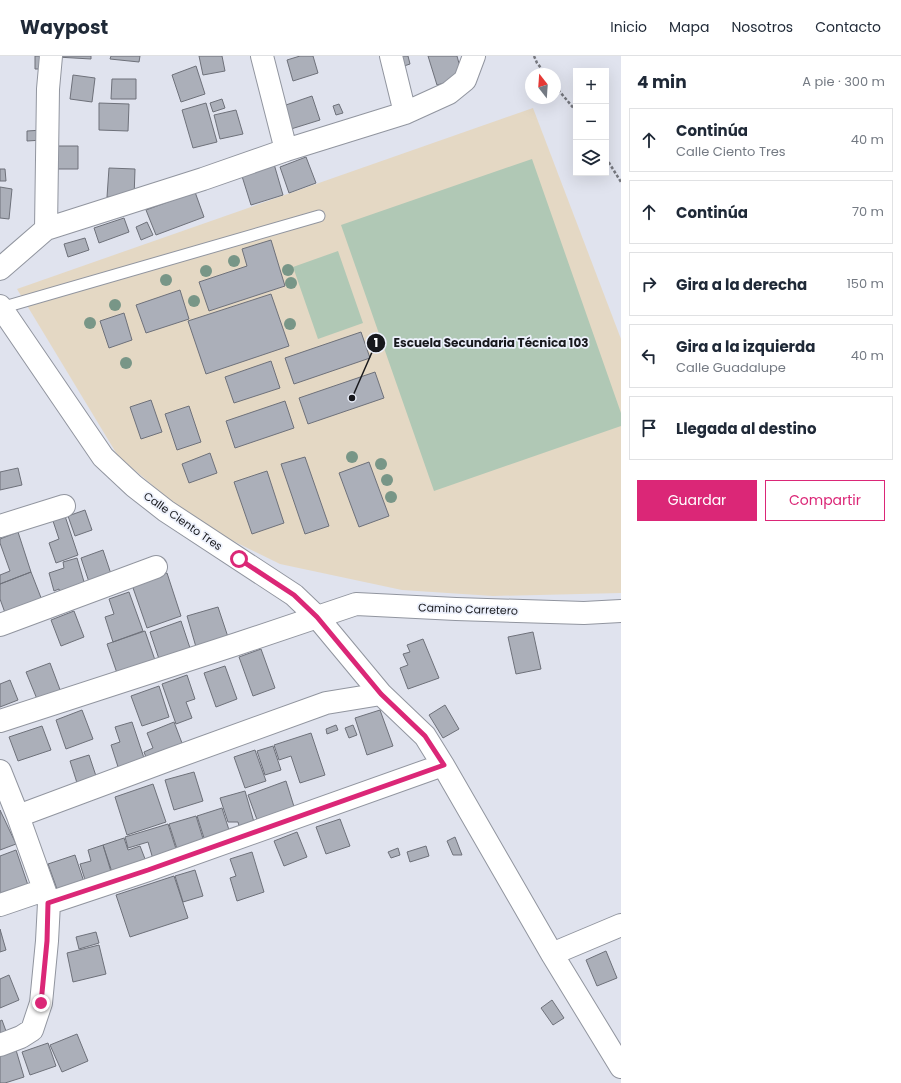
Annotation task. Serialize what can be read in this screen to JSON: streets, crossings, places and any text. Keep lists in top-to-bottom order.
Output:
{
  "streets": {
    "street": ["Calle Ciento Tres", "Camino Carretero"]
  },
  "crossings": [
    ["Calle Ciento Tres", "Camino Carretero"]
  ],
  "places": ["Escuela Secundaria Técnica 103"],
  "north": "top",
  "page": {
    "header": "Waypost",
    "nav": [
      "Inicio",
      "Mapa",
      "Nosotros",
      "Contacto"
    ],
    "heading": ["4 min", "A pie · 300 m"],
    "map_buttons": ["+", "−"],
    "list": [
      ["Continúa", "Calle Ciento Tres", "40 m"],
      ["Continúa", "70 m"],
      ["Gira a la derecha", "150 m"],
      ["Gira a la izquierda", "Calle Guadalupe", "40 m"],
      "Llegada al destino"
    ],
    "buttons": ["Guardar", "Compartir"]
  }
}
